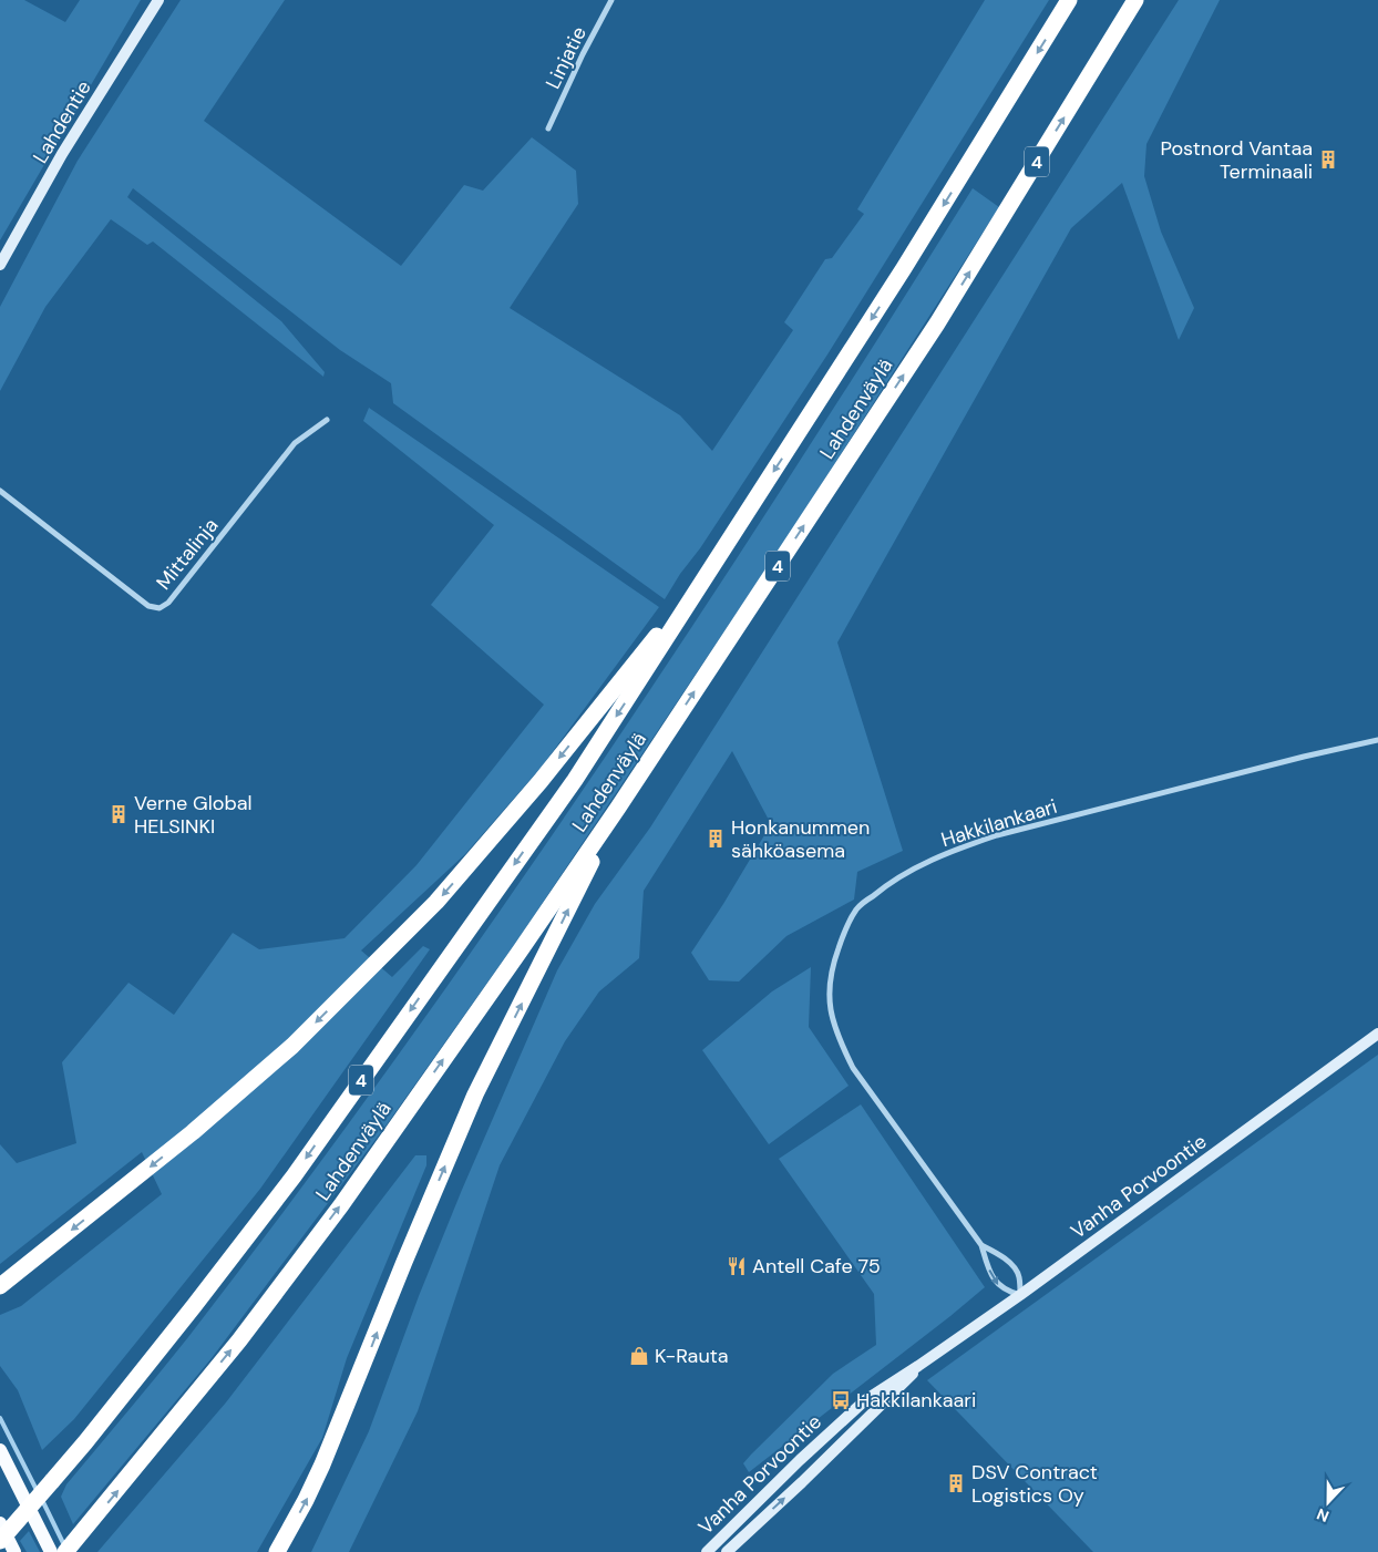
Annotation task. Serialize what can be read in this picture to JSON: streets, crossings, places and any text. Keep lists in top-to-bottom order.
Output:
{
  "streets": {
    "highway": ["4", "Lahdenväylä"],
    "main road": ["Lahdentie", "Vanha Porvoontie"],
    "street": ["Linjatie", "Mittalinja", "Hakkilankaari"]
  },
  "crossings": [
    ["Hakkilankaari", "Vanha Porvoontie"]
  ],
  "places": {
    "building": [
      "Postnord Vantaa Terminaali",
      "Verne Global HELSINKI",
      "Honkanummen sähköasema",
      "DSV Contract Logistics Oy"
    ],
    "restaurant": ["Antell Cafe 75"],
    "shop": ["K-Rauta"],
    "bus stop": ["Hakkilankaari"]
  },
  "north": "bottom"
}
